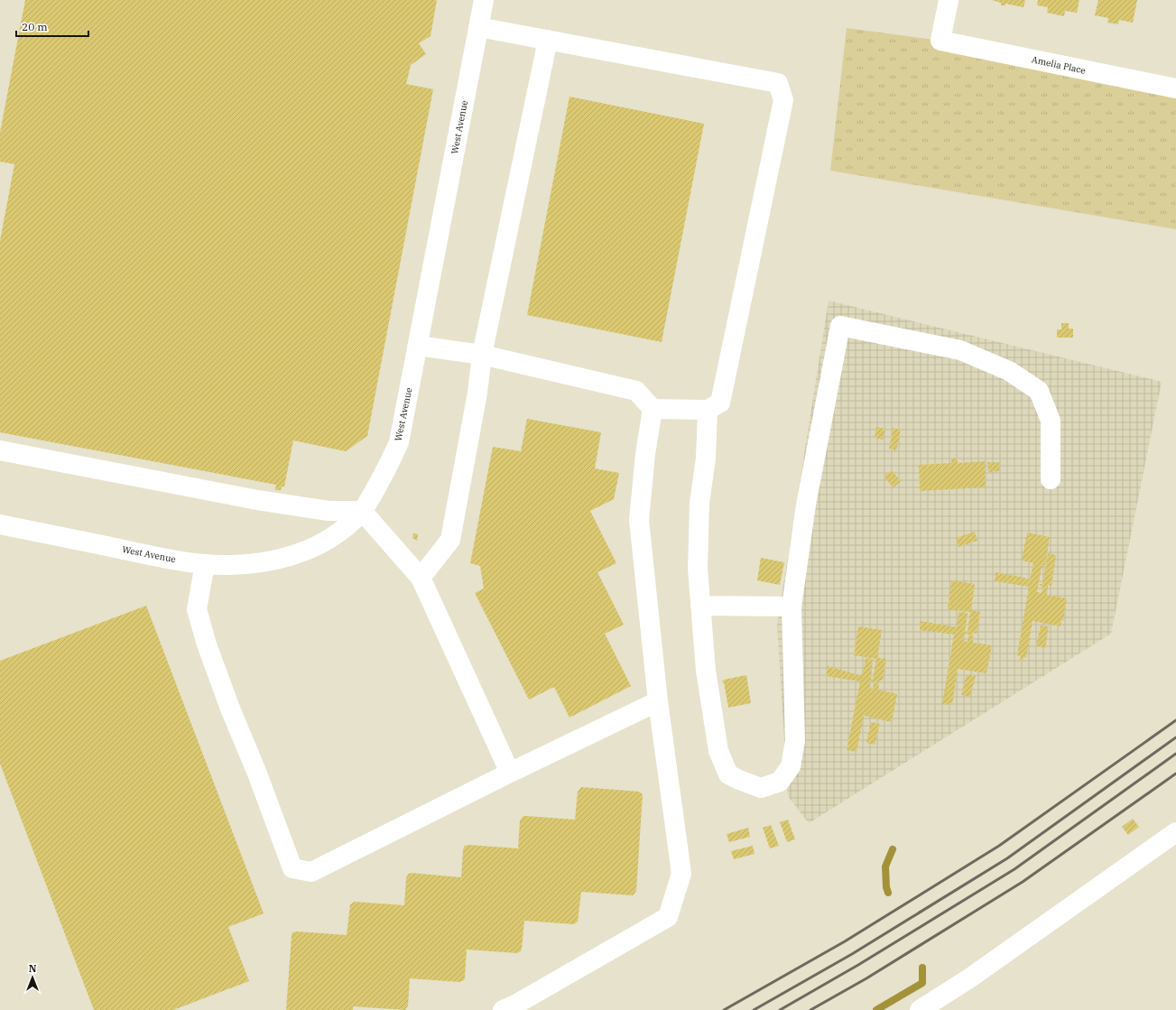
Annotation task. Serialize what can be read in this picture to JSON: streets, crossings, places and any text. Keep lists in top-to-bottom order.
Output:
{
  "streets": {
    "street": ["Amelia Place", "West Avenue"]
  },
  "scale_bar": "20 m",
  "north": "top"
}
